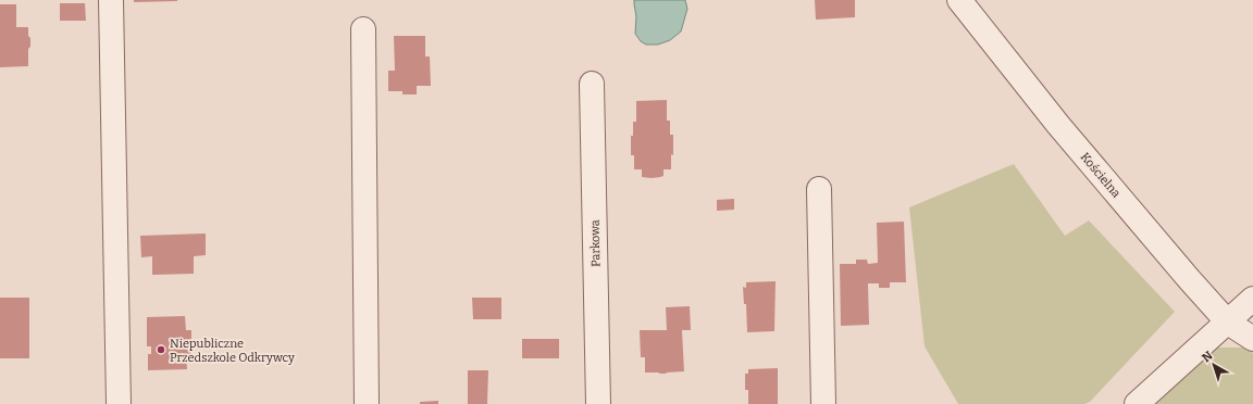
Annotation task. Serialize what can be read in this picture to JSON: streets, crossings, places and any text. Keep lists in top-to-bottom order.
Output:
{
  "streets": {
    "street": ["Kościelna", "Parkowa"]
  },
  "places": ["Niepubliczne Przedszkole Odkrywcy"],
  "north": "top left"
}
